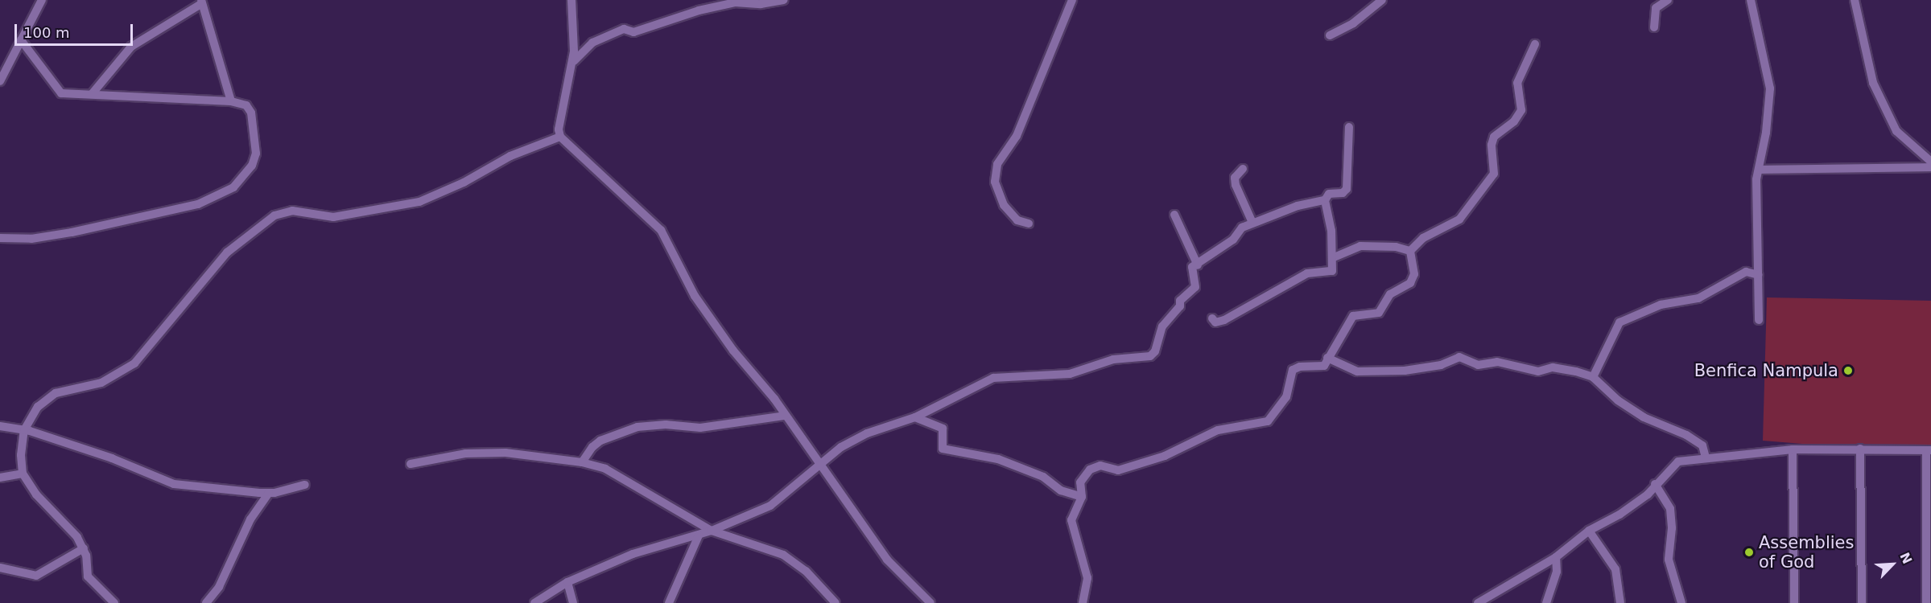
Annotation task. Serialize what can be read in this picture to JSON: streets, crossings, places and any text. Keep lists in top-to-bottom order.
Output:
{
  "places": ["Benfica Nampula", "Assemblies of God"],
  "scale_bar": "100 m",
  "north": "top right"
}
